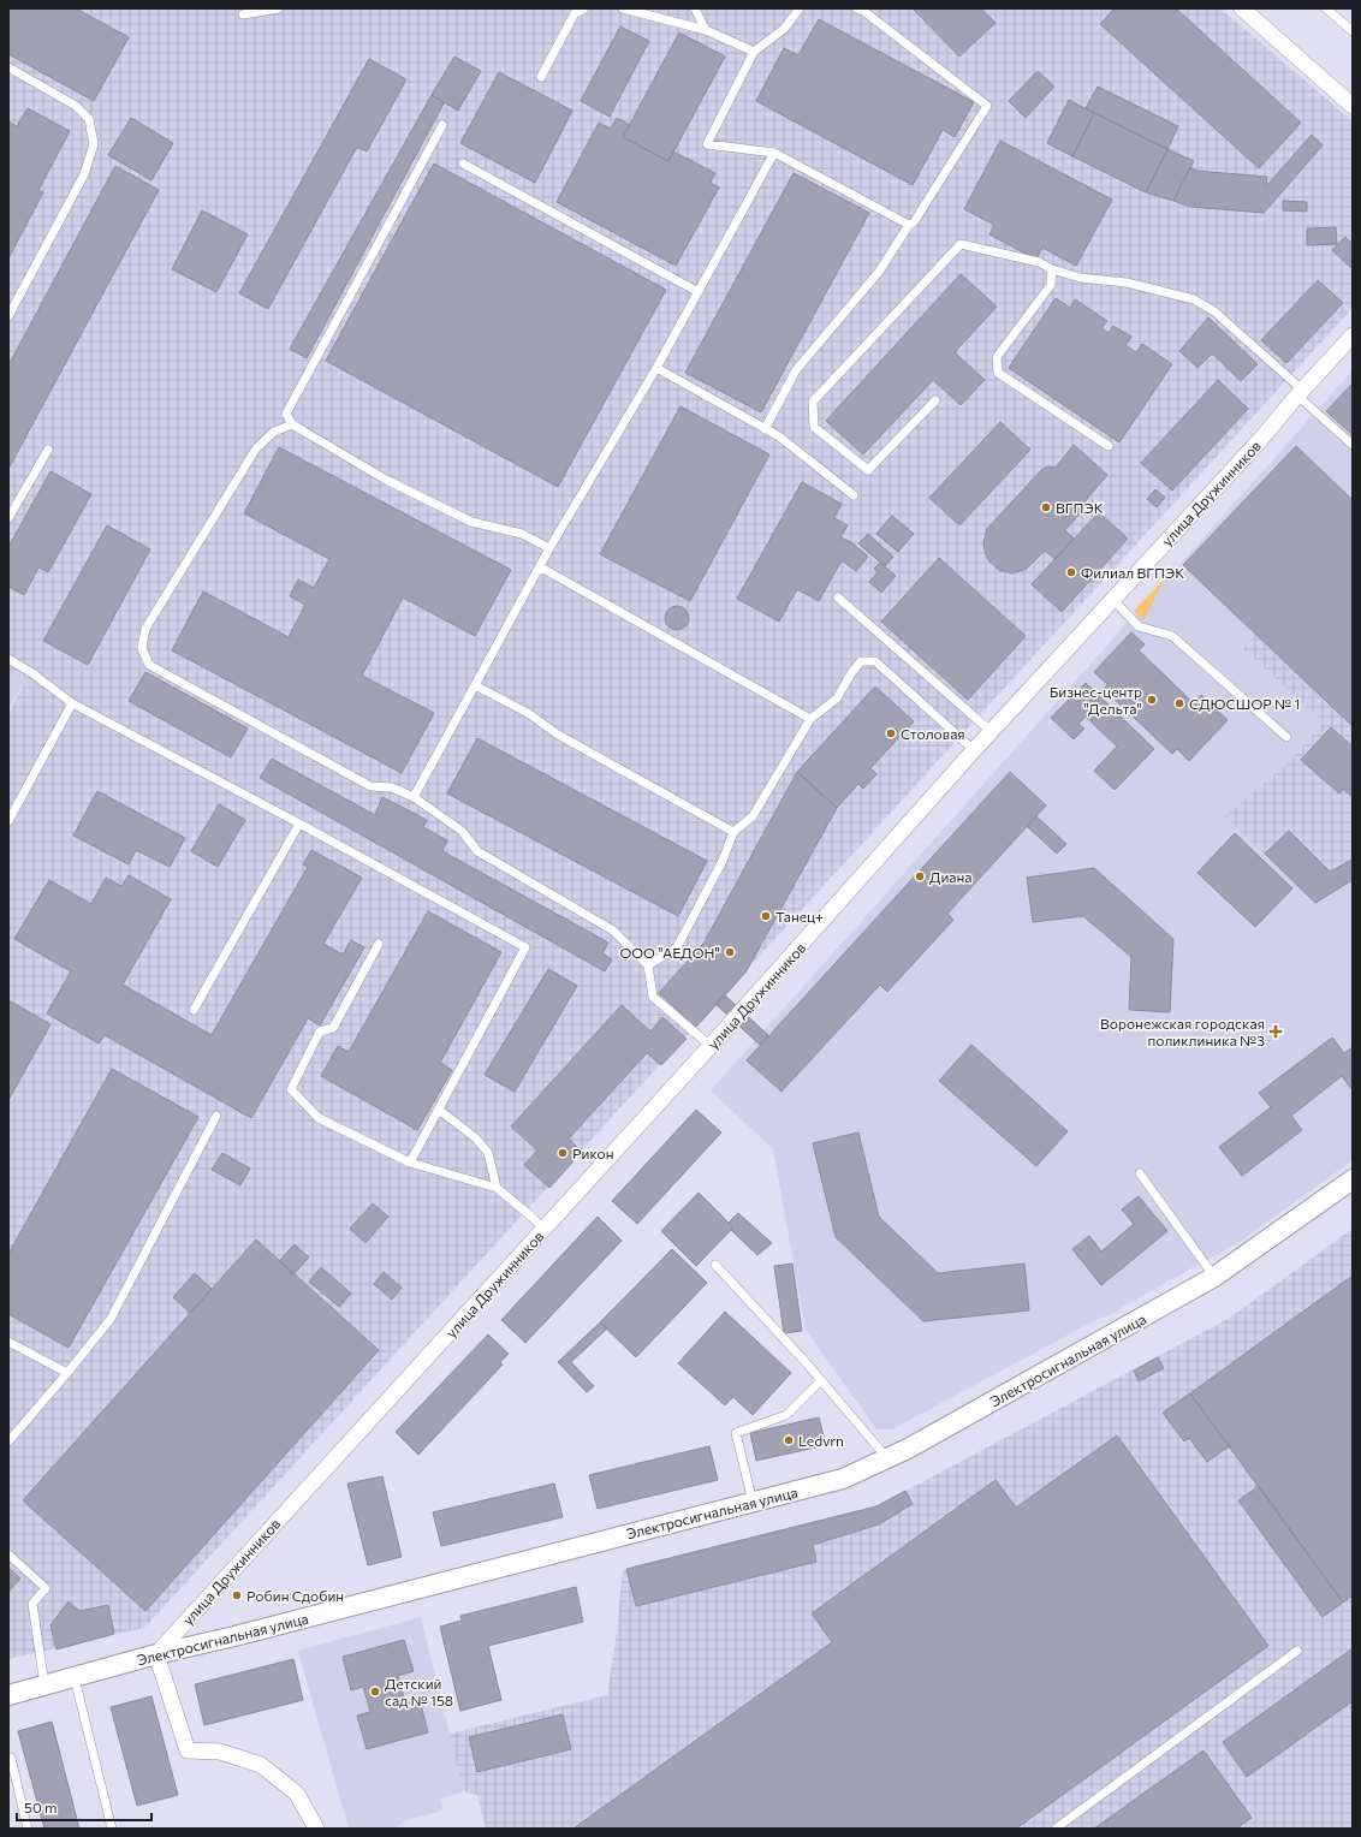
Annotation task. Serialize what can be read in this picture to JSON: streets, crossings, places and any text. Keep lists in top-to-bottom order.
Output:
{
  "streets": {
    "street": ["улица Дружинников", "Электросигнальная улица"]
  },
  "crossings": [
    ["улица Дружинников", "Электросигнальная улица"]
  ],
  "places": {
    "other": [
      "ВГПЭК",
      "Филиал ВГПЭК",
      "Бизнес-центр \"Дельта\"",
      "СДЮСШОР № 1",
      "Столовая",
      "Диана",
      "Танец+",
      "ООО \"АЕДОН\"",
      "Рикон",
      "Ledvrn",
      "Робин Сдобин",
      "Детский сад № 158"
    ],
    "health": ["Воронежская городская поликлиника №3"]
  },
  "scale_bar": "50 m"
}
